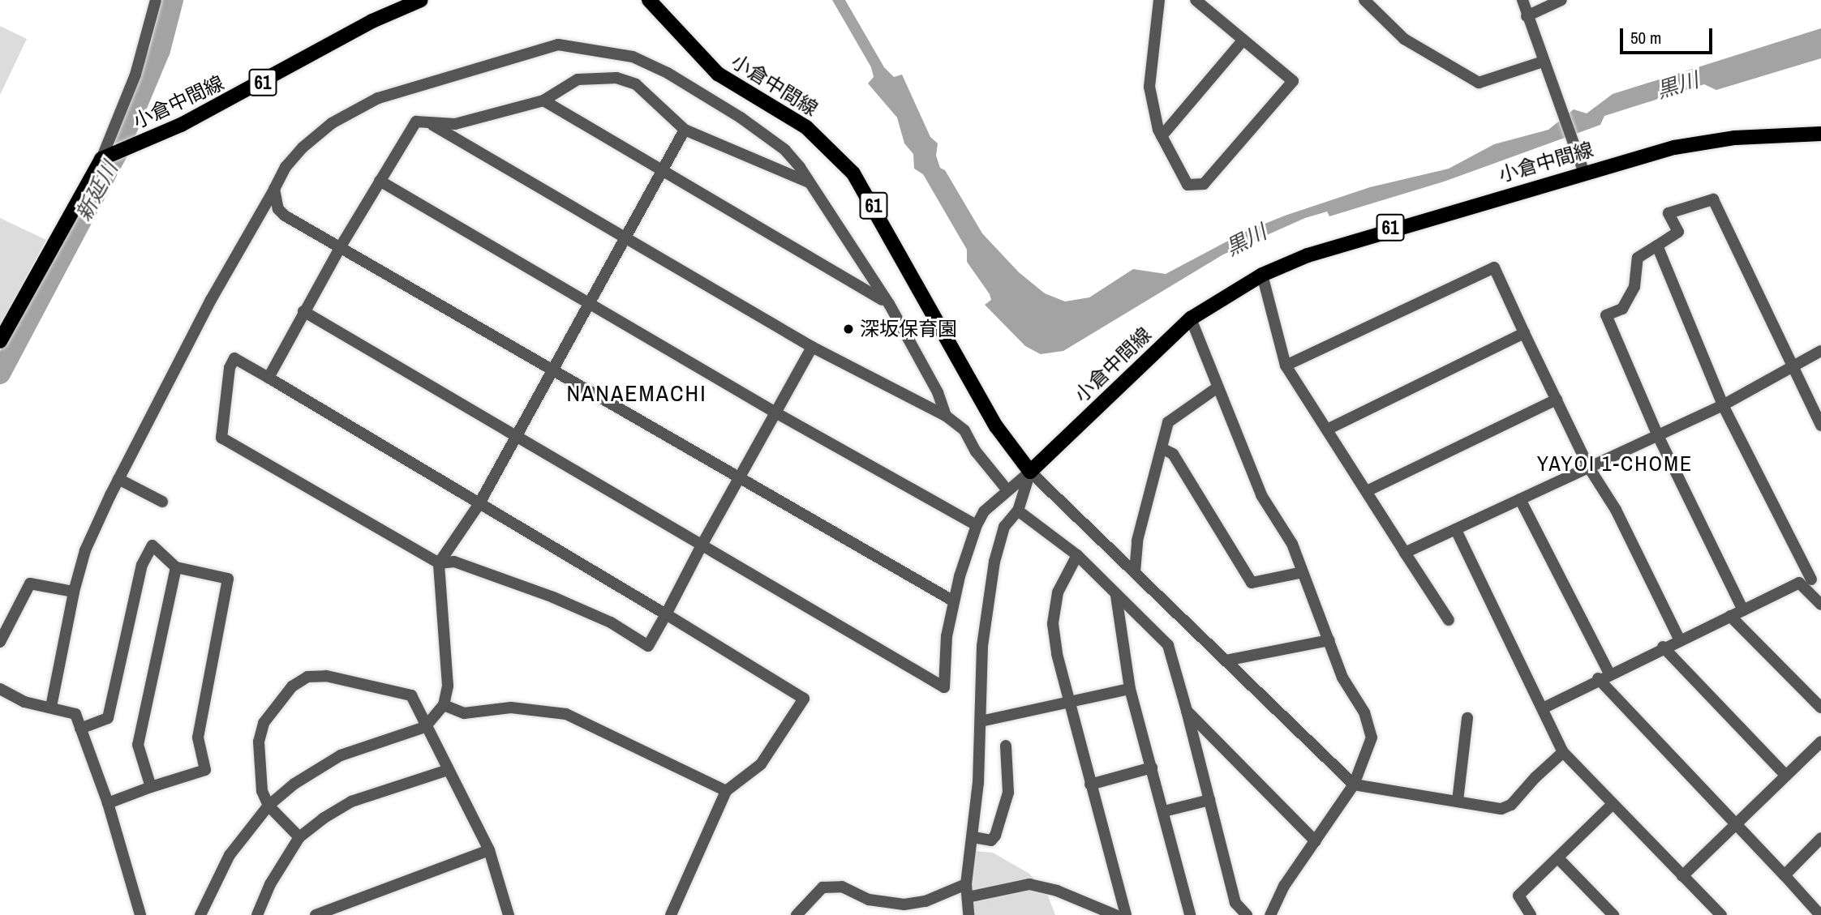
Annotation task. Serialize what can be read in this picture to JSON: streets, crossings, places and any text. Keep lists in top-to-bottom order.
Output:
{
  "streets": {
    "main road": ["61", "小倉中間線"]
  },
  "districts": ["NANAEMACHI", "YAYOI 1-CHOME"],
  "water": ["黒川", "新延川"],
  "places": ["深坂保育園"],
  "scale_bar": "50 m"
}
